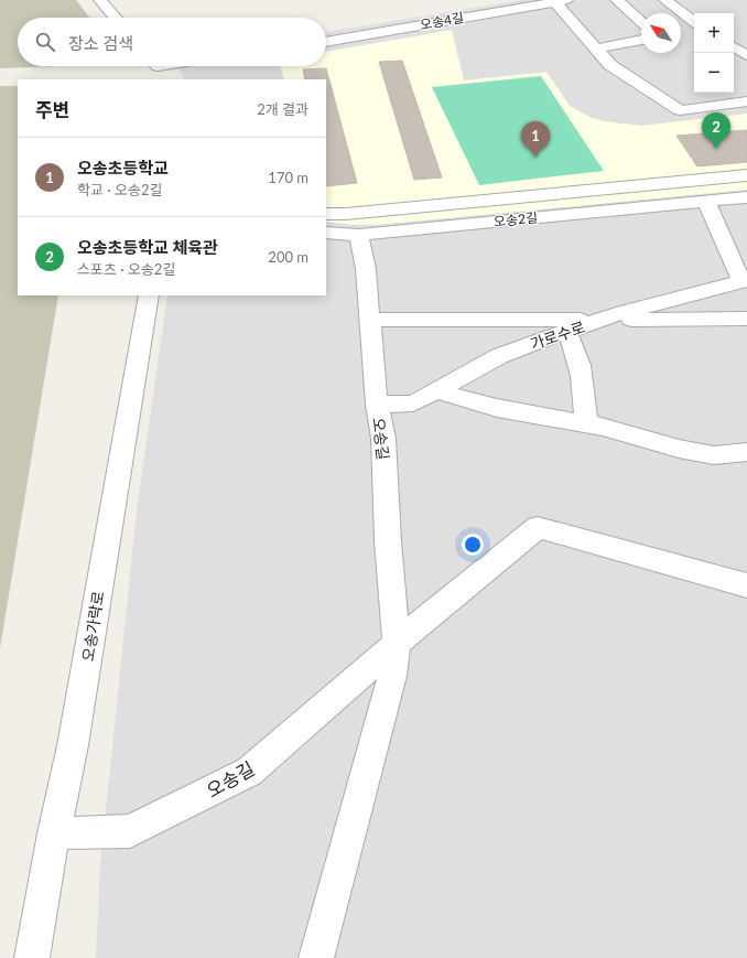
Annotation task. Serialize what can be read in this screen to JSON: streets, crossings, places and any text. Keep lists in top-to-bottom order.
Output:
{
  "streets": {
    "street": [
      "오송4길",
      "오송2길",
      "가로수로",
      "오송길",
      "오송가락로"
    ]
  },
  "crossings": [
    ["오송2길", "오송길"],
    ["가로수로", "오송길"],
    ["오송길", "오송가락로"]
  ],
  "north": "top left",
  "page": {
    "map_buttons": ["+", "−"],
    "search": "장소 검색",
    "heading": ["주변", "2개 결과"],
    "pins": ["2", "1"],
    "list": [
      {
        "mark": "1",
        "name": "오송초등학교",
        "note": "학교 · 오송2길",
        "value": "170 m"
      },
      {
        "mark": "2",
        "name": "오송초등학교 체육관",
        "note": "스포츠 · 오송2길",
        "value": "200 m"
      }
    ]
  }
}
